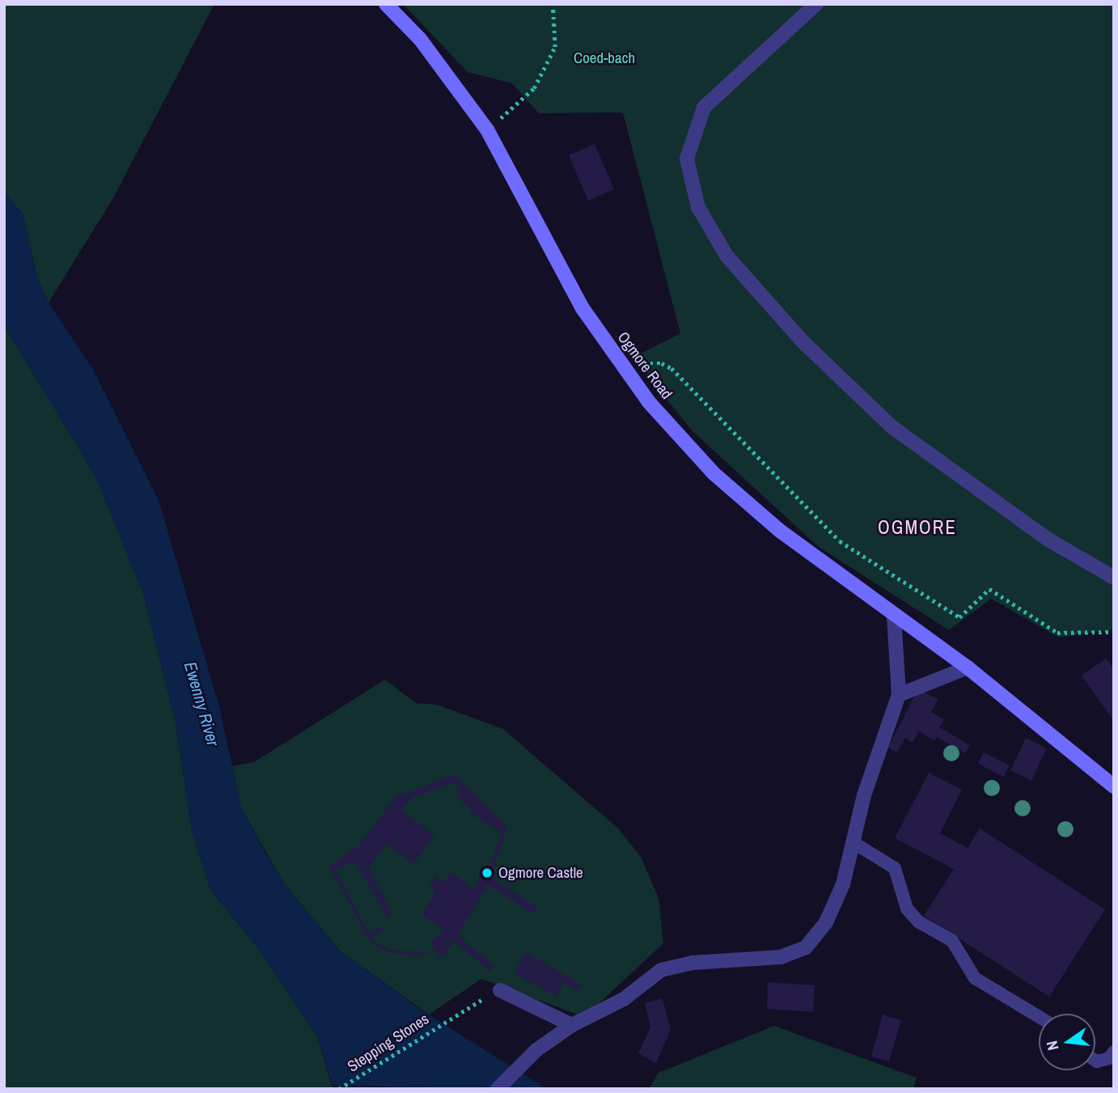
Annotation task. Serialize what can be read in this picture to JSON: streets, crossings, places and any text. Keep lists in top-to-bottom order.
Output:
{
  "streets": {
    "main road": ["Ogmore Road"],
    "path": ["Stepping Stones"]
  },
  "districts": ["OGMORE"],
  "water": ["Ewenny River"],
  "parks": ["Coed-bach"],
  "places": ["Ogmore Castle"],
  "north": "left"
}
